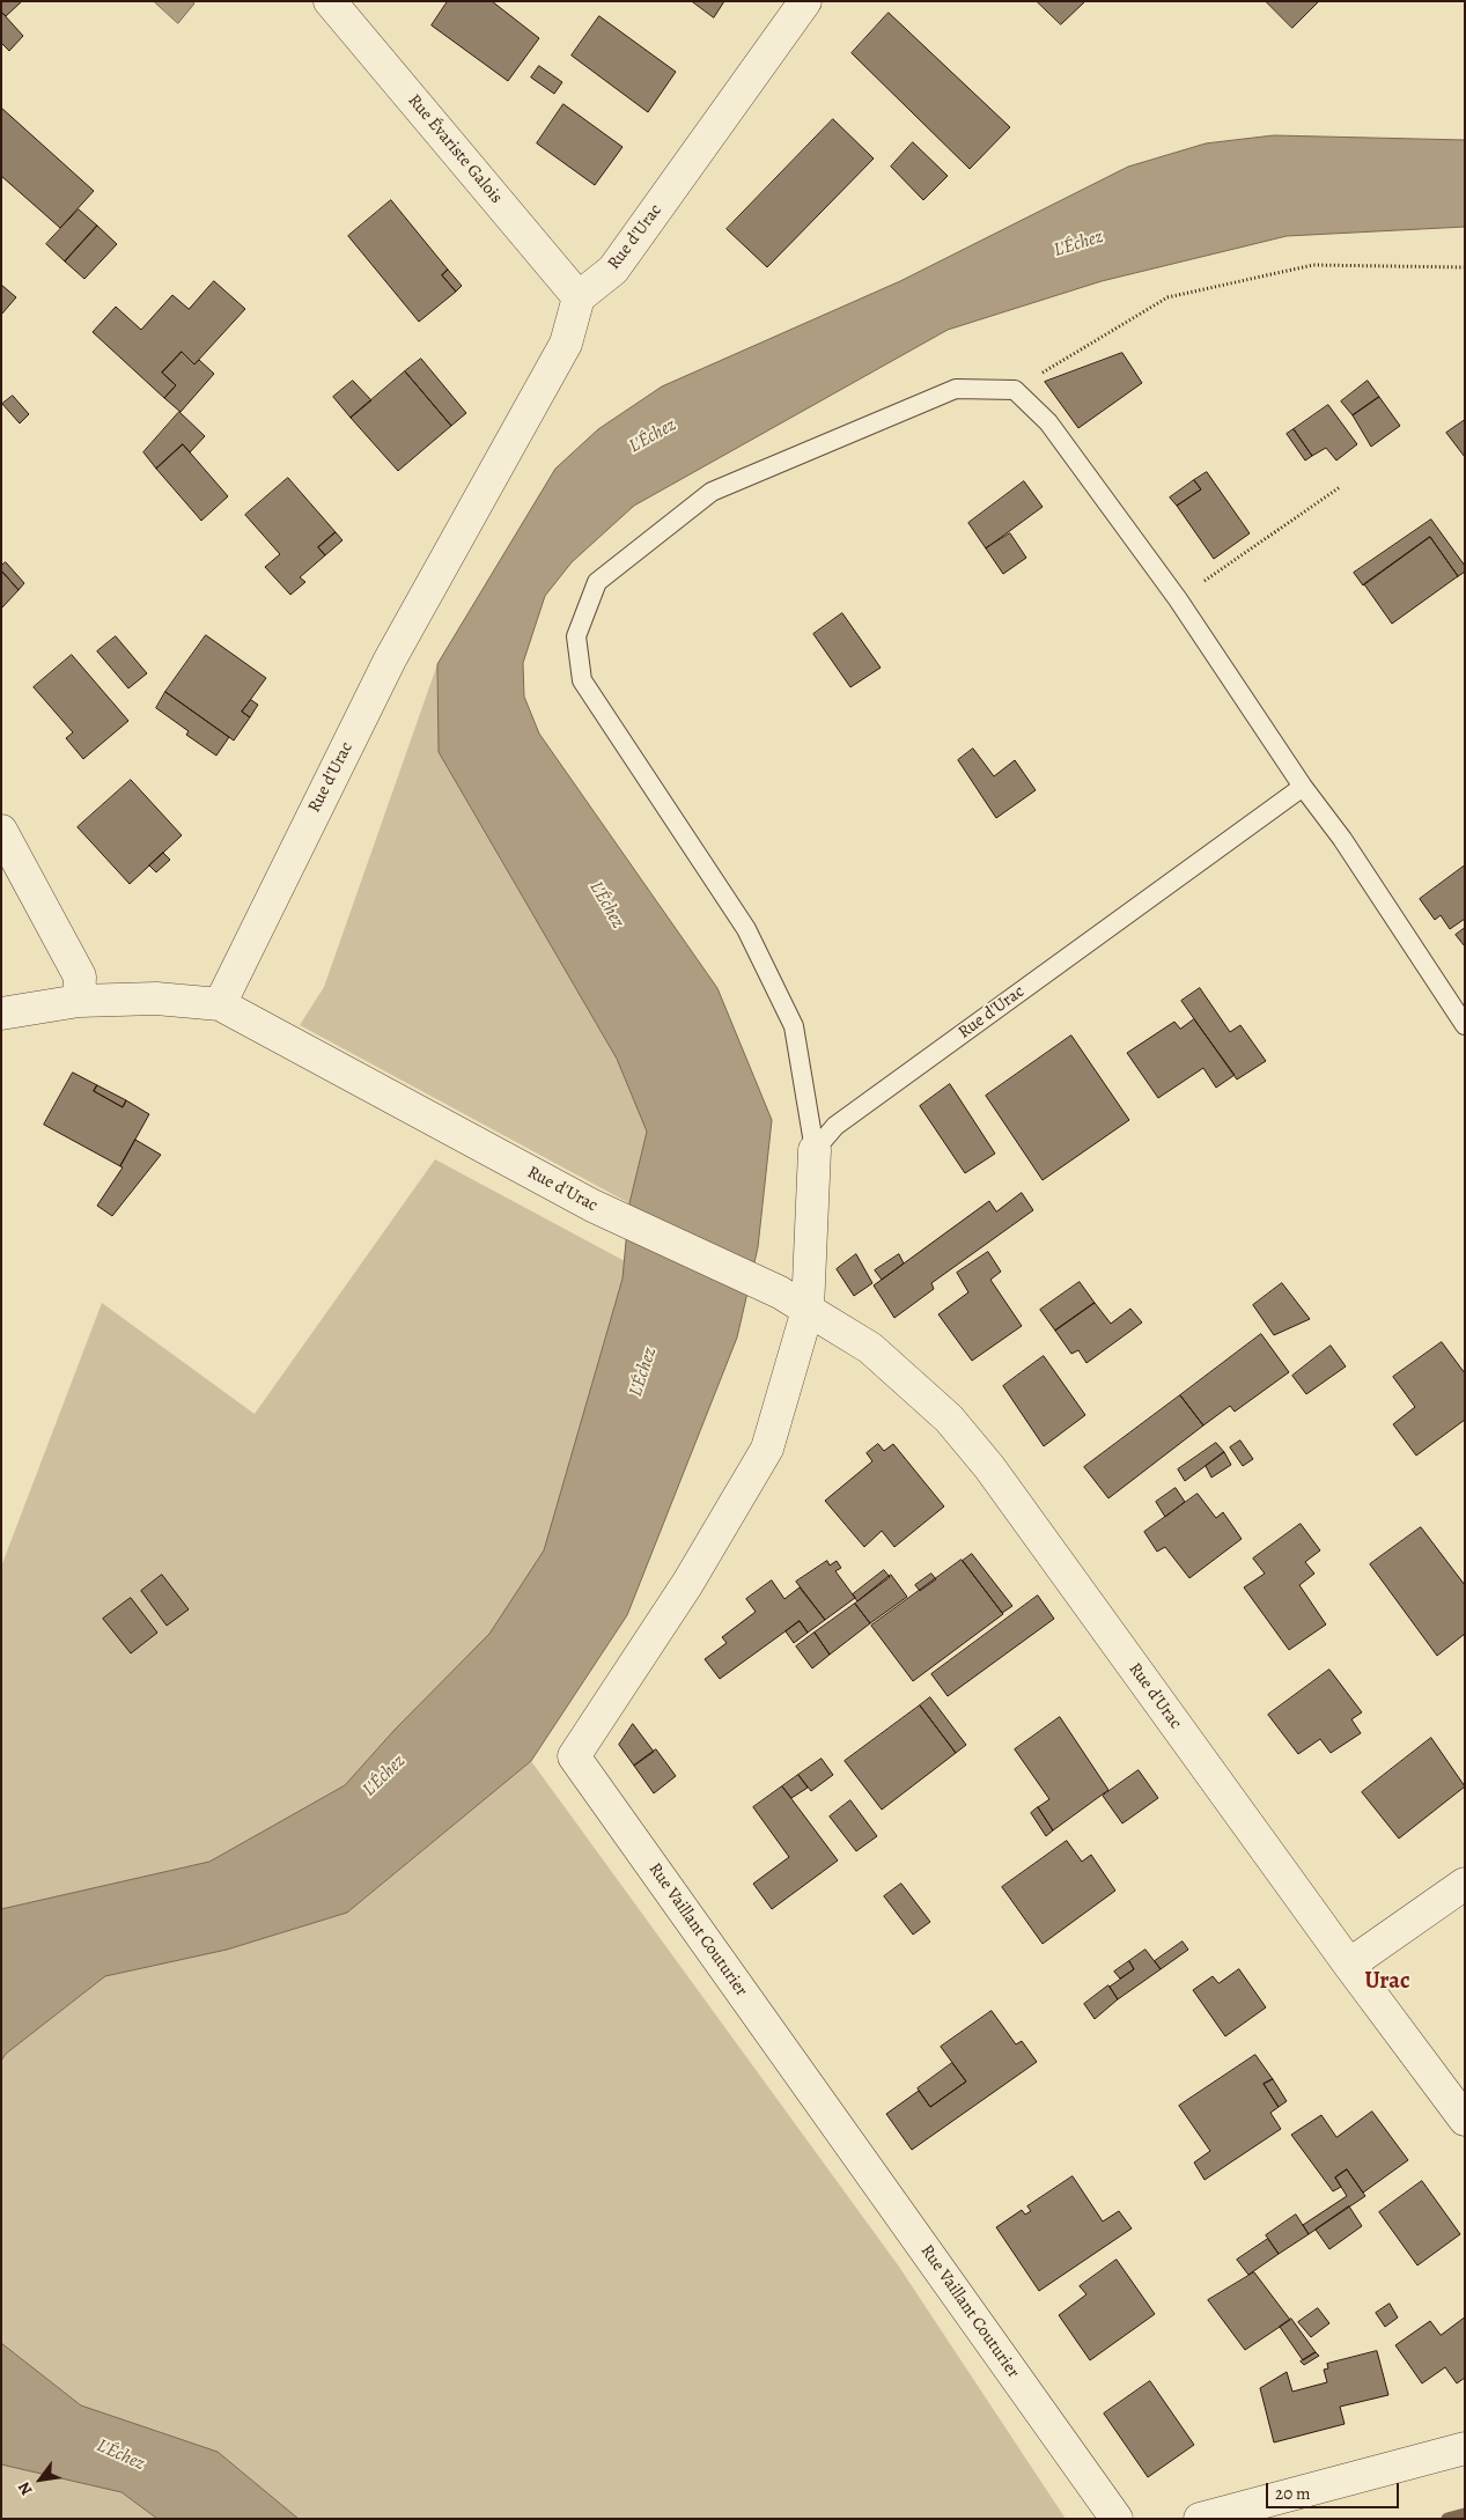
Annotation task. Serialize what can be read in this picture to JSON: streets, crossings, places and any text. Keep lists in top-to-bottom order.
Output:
{
  "streets": {
    "street": ["Rue Évariste Galois", "Rue d'Urac", "Rue Vaillant Couturier"]
  },
  "crossings": [
    ["Rue Évariste Galois", "Rue d'Urac"],
    ["Rue d'Urac", "Rue Vaillant Couturier"]
  ],
  "districts": ["Urac"],
  "water": ["L'Échez"],
  "scale_bar": "20 m",
  "north": "bottom left"
}
